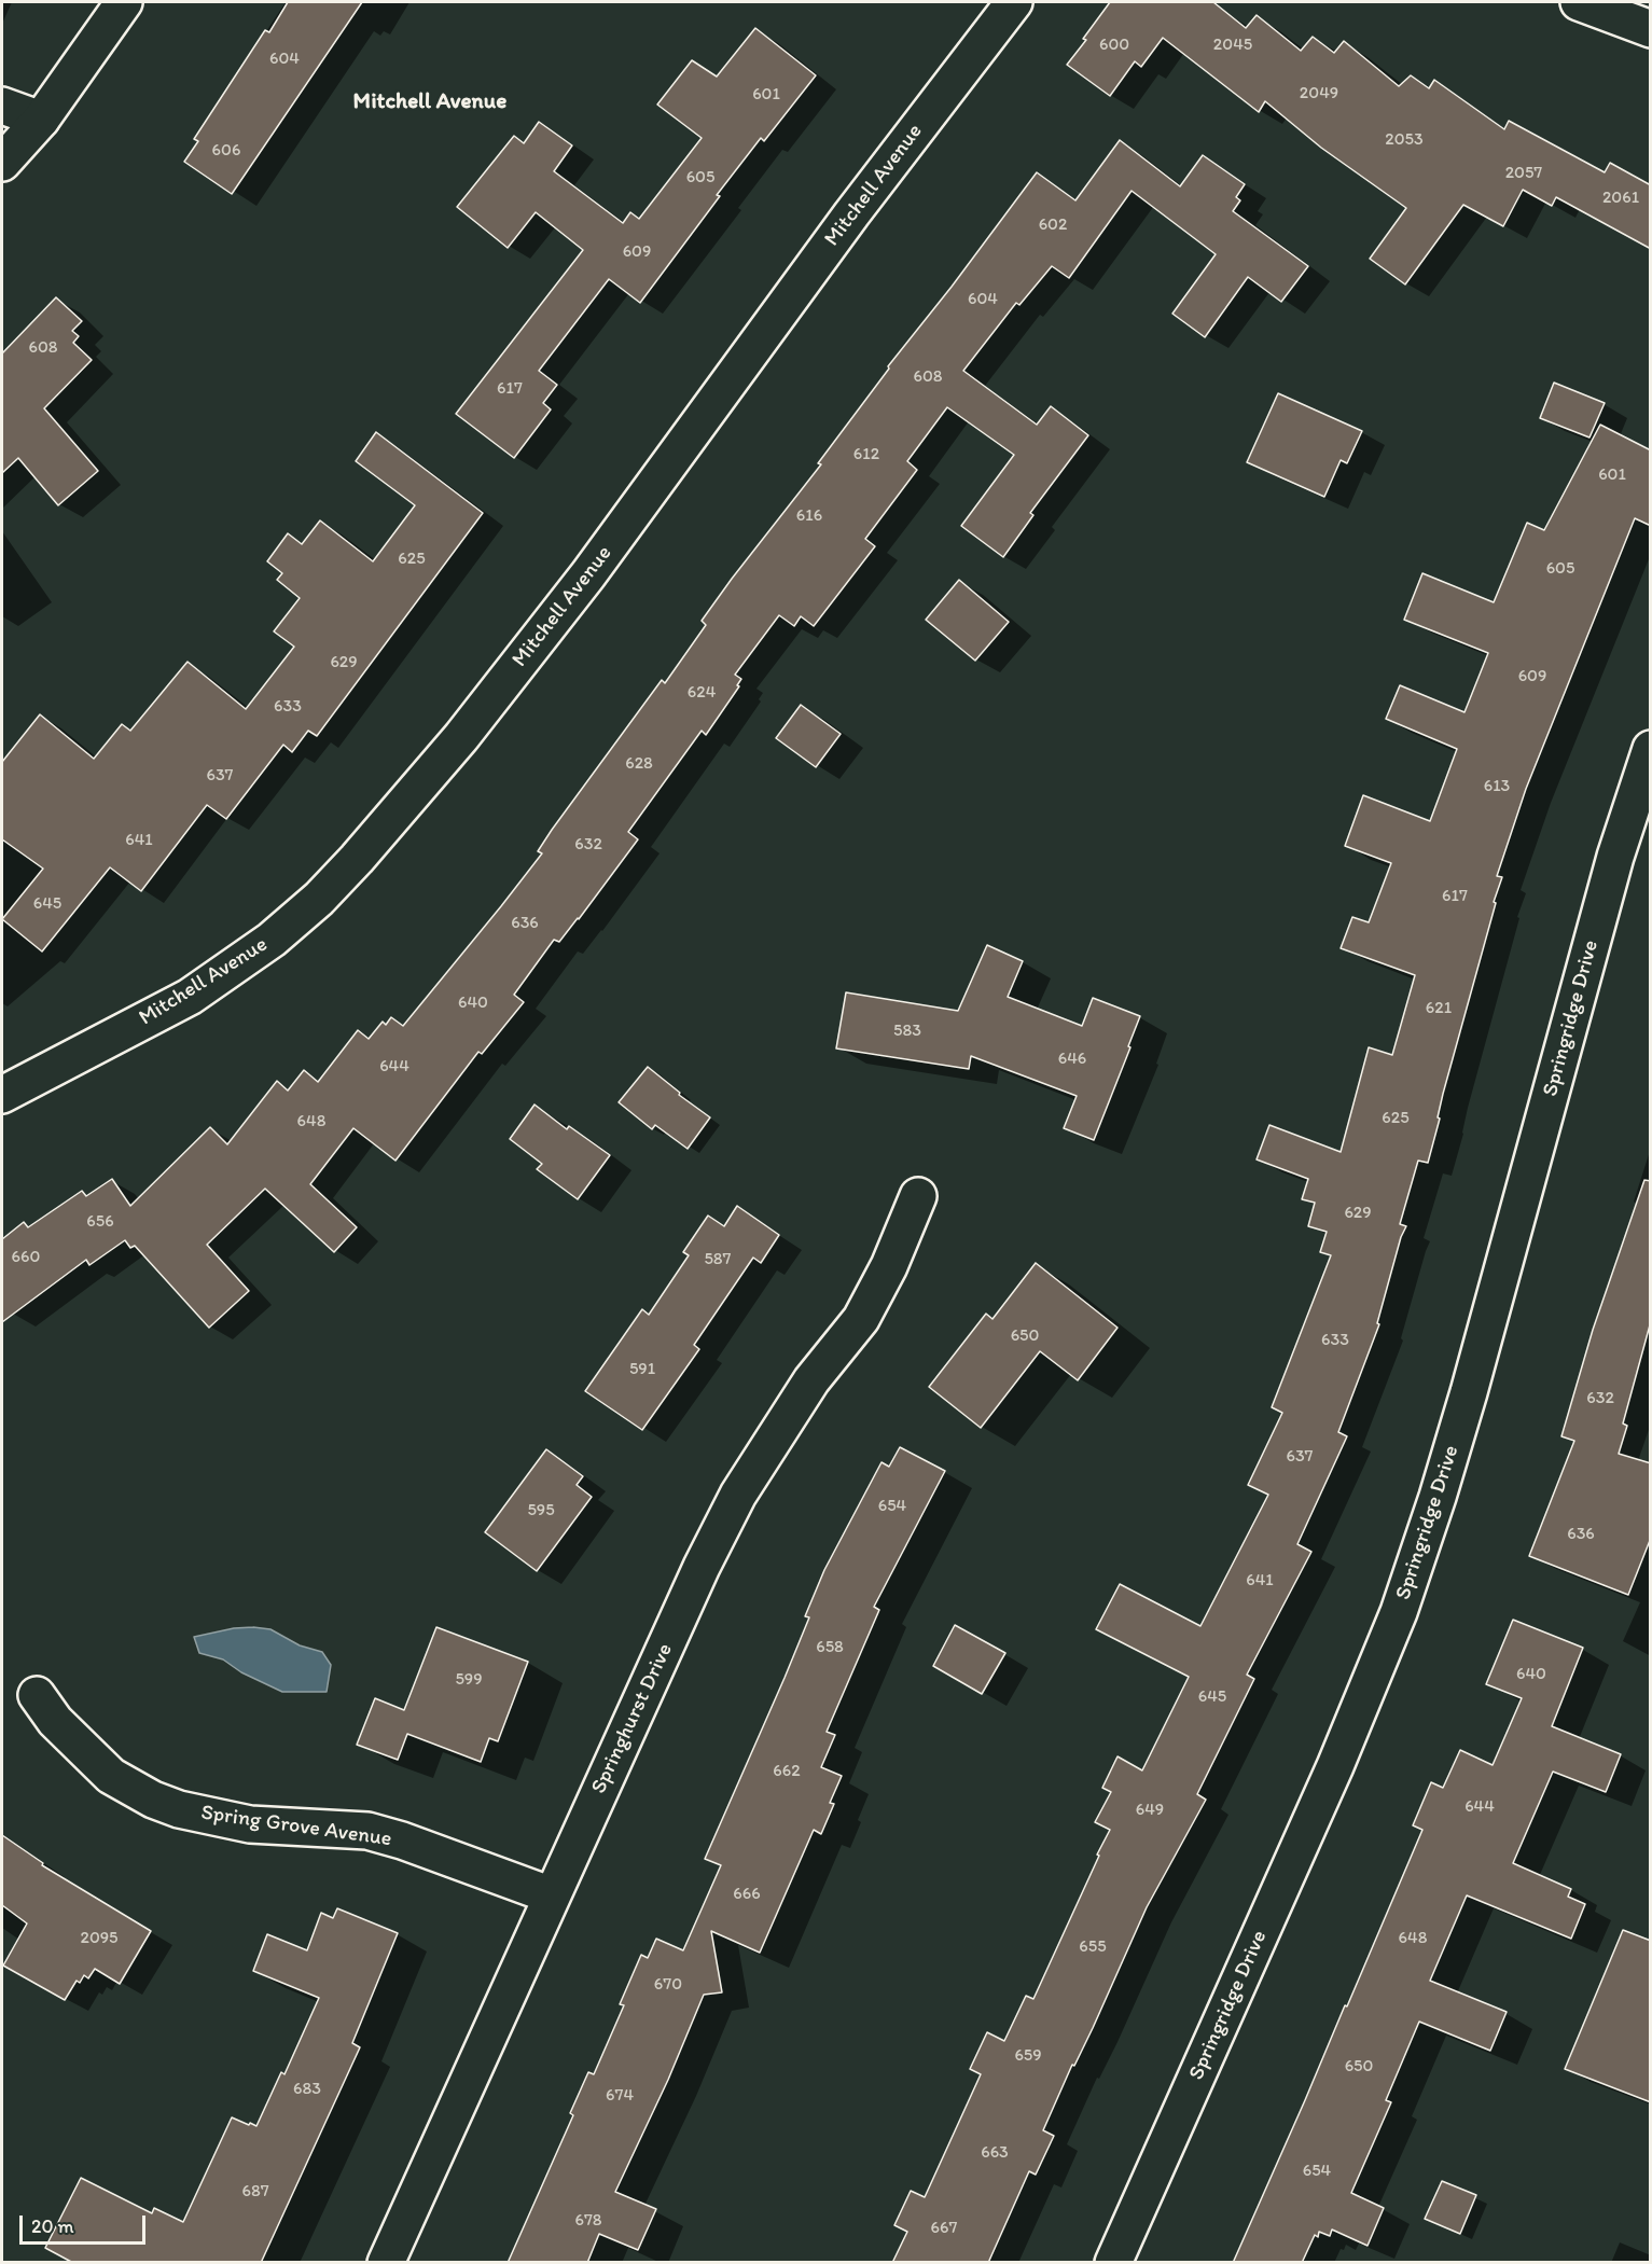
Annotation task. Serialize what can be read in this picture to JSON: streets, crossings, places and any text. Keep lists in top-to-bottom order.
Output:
{
  "streets": {
    "street": [
      "Mitchell Avenue",
      "Springridge Drive",
      "Springhurst Drive",
      "Spring Grove Avenue"
    ]
  },
  "crossings": [
    ["Springhurst Drive", "Spring Grove Avenue"]
  ],
  "districts": ["Mitchell Avenue"],
  "house_numbers": [
    "600",
    "2045",
    "604",
    "2049",
    "601",
    "2053",
    "606",
    "2057",
    "605",
    "2061",
    "602",
    "609",
    "604",
    "608",
    "608",
    "617",
    "612",
    "601",
    "616",
    "625",
    "605",
    "629",
    "609",
    "624",
    "633",
    "628",
    "637",
    "613",
    "641",
    "632",
    "617",
    "645",
    "636",
    "640",
    "621",
    "583",
    "646",
    "644",
    "625",
    "648",
    "629",
    "656",
    "660",
    "587",
    "650",
    "633",
    "591",
    "632",
    "637",
    "654",
    "595",
    "636",
    "641",
    "658",
    "640",
    "599",
    "645",
    "662",
    "644",
    "649",
    "666",
    "2095",
    "648",
    "655",
    "670",
    "659",
    "650",
    "683",
    "674",
    "663",
    "654",
    "687",
    "678",
    "667"
  ],
  "scale_bar": "20 m"
}
